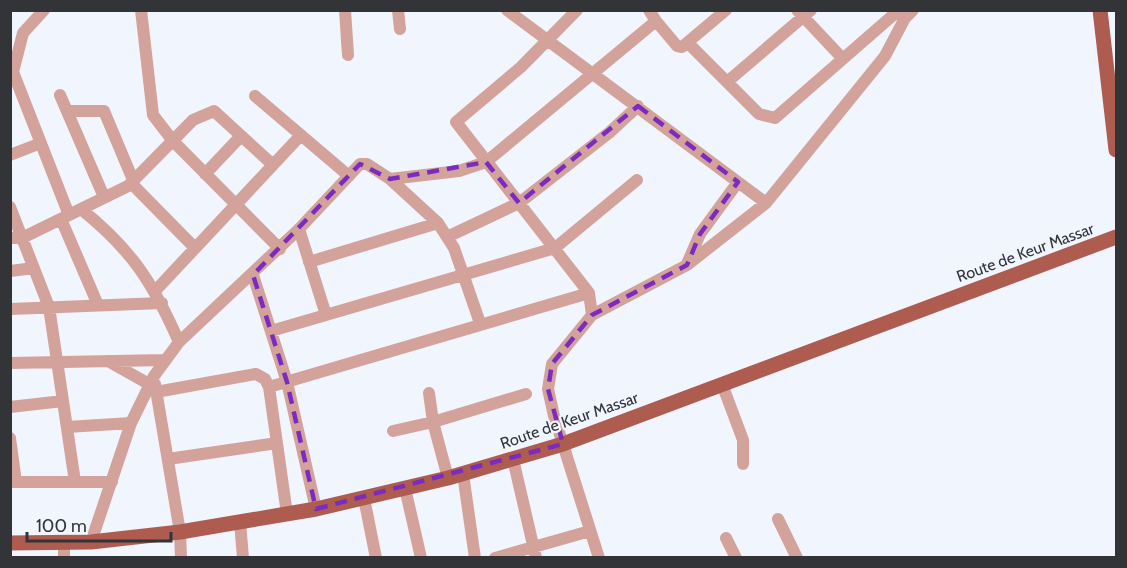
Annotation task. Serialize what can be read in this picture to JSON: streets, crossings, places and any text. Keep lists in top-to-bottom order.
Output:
{
  "streets": {
    "main road": ["Route de Keur Massar"]
  },
  "scale_bar": "100 m"
}
